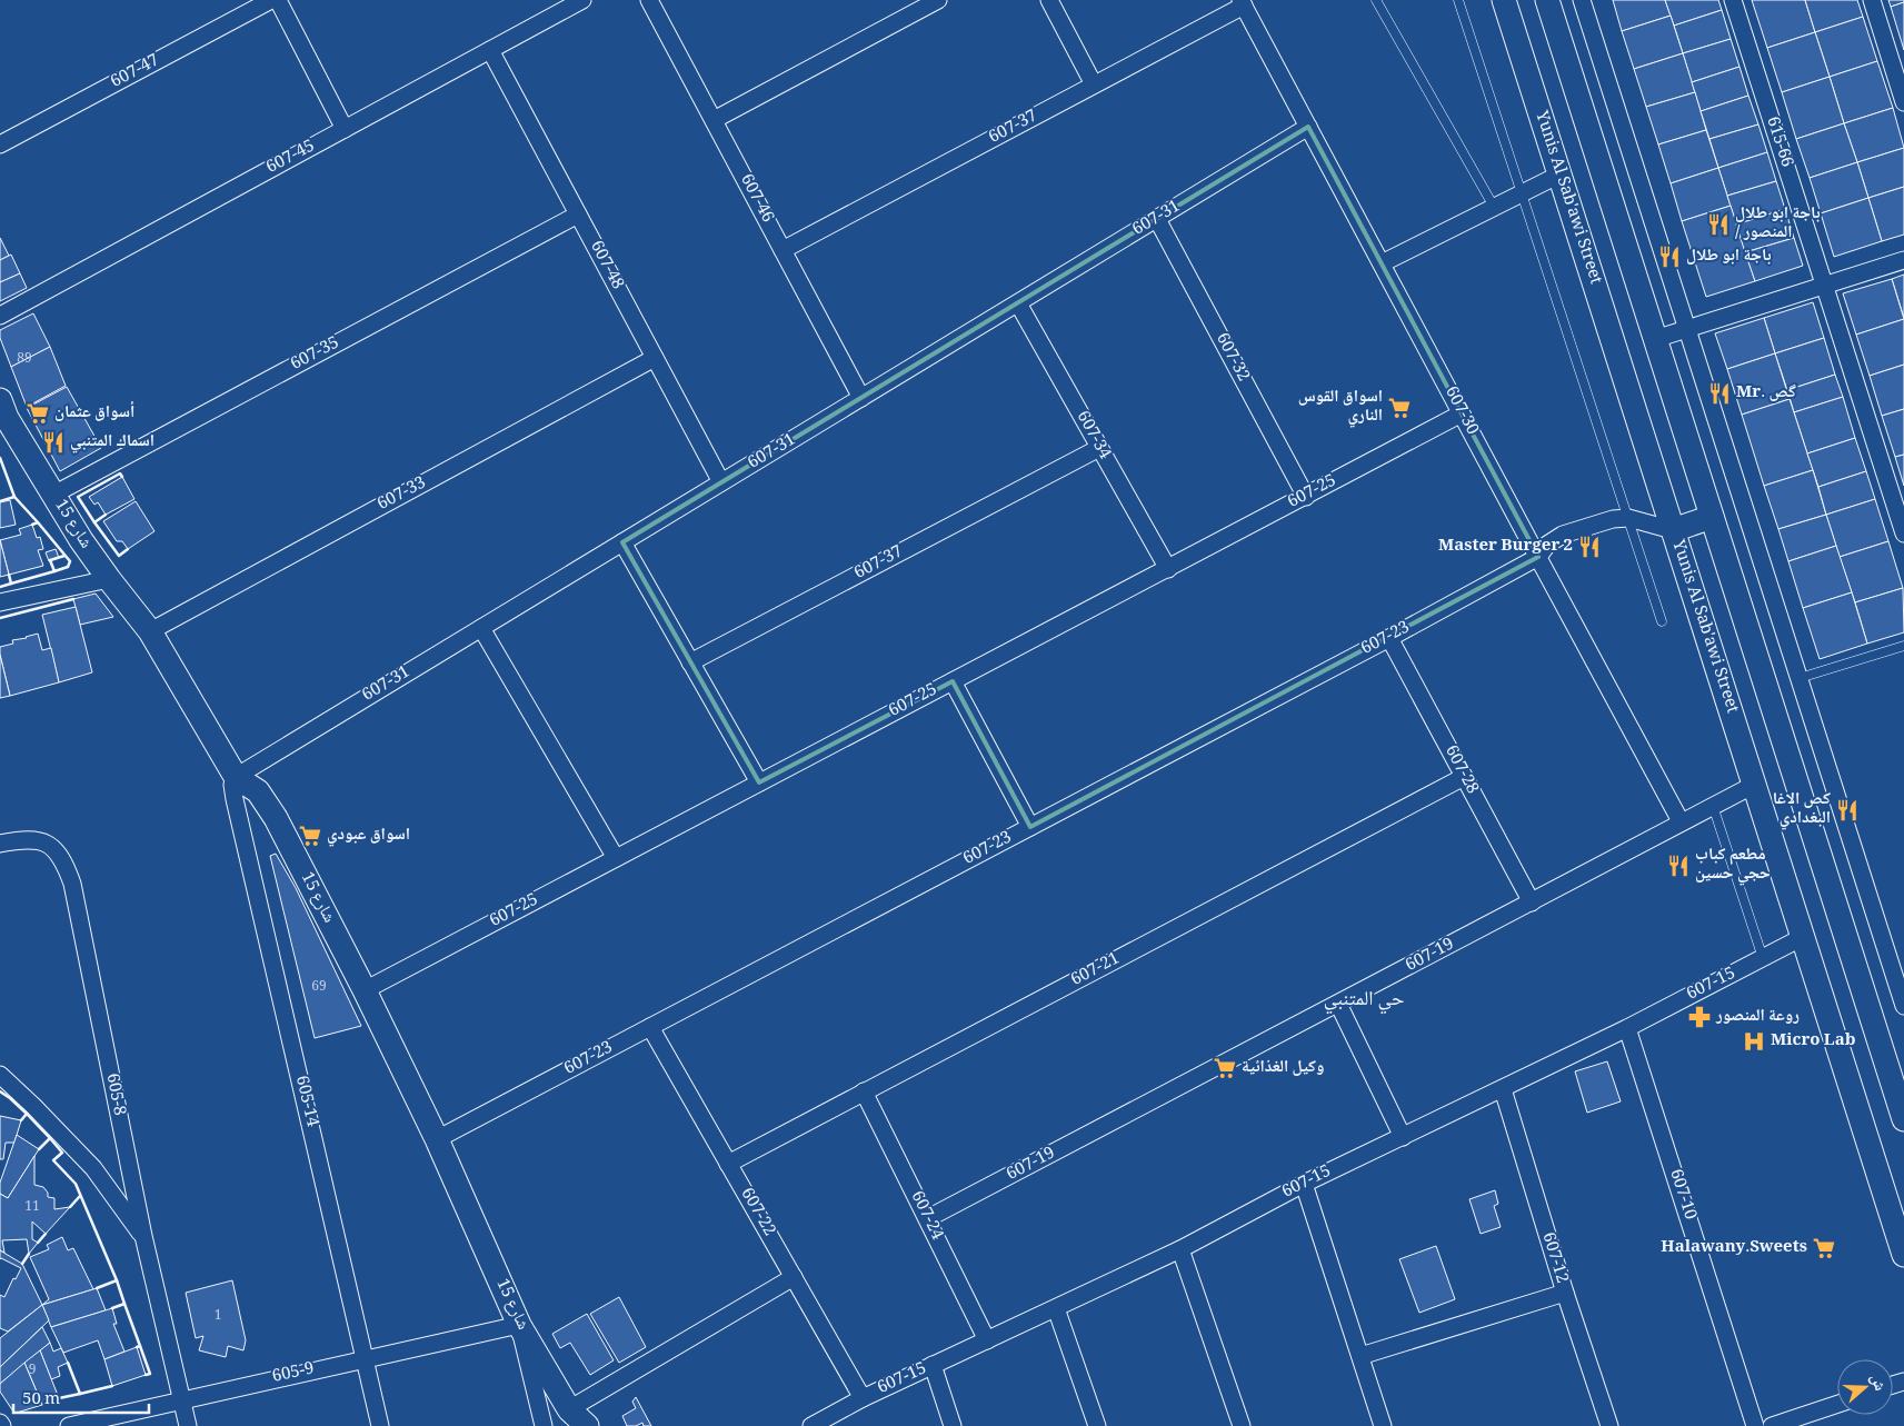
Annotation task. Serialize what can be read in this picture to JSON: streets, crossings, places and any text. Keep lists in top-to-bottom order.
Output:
{
  "streets": {
    "main road": ["Yunis Al Sab'awi Street", "شارع 15"],
    "street": [
      "607-47",
      "607-37",
      "615-66",
      "607-45",
      "607-46",
      "607-31",
      "607-48",
      "607-35",
      "607-32",
      "607-30",
      "607-34",
      "607-25",
      "607-33",
      "607-23",
      "607-28",
      "607-19",
      "607-21",
      "607-15",
      "605-8",
      "605-14",
      "607-10",
      "607-22",
      "607-24",
      "607-12",
      "605-9"
    ]
  },
  "crossings": [
    ["607-37", "607-46"],
    ["607-37", "607-30"],
    ["607-37", "607-34"],
    ["607-45", "607-48"],
    ["Yunis Al Sab'awi Street", "607-19"],
    ["Yunis Al Sab'awi Street", "607-15"],
    ["607-46", "607-31"],
    ["607-31", "607-48"],
    ["607-31", "607-32"],
    ["607-31", "607-30"],
    ["607-31", "607-34"],
    ["607-31", "شارع 15"],
    ["607-31", "605-14"],
    ["607-48", "607-35"],
    ["607-48", "607-33"],
    ["607-35", "شارع 15"],
    ["607-32", "607-25"],
    ["607-30", "607-25"],
    ["607-30", "607-23"],
    ["607-30", "607-19"],
    ["607-34", "607-25"],
    ["607-25", "شارع 15"],
    ["607-33", "شارع 15"],
    ["شارع 15", "607-23"],
    ["شارع 15", "605-14"],
    ["شارع 15", "605-9"],
    ["607-23", "607-28"],
    ["607-23", "607-22"],
    ["607-28", "607-19"],
    ["607-28", "607-21"],
    ["607-19", "607-24"],
    ["607-21", "607-22"],
    ["607-21", "607-24"],
    ["607-15", "607-10"],
    ["607-15", "607-22"],
    ["607-15", "607-24"],
    ["607-15", "607-12"],
    ["605-8", "605-9"],
    ["605-14", "605-9"]
  ],
  "districts": ["حي المتنبي"],
  "places": {
    "restaurant": [
      "باجة ابو طلال / المنصور",
      "باجة ابو طلال",
      "Mr. گص",
      "اسماك المتنبي",
      "Master Burger 2",
      "كص الاغا البغدادي",
      "مطعم كباب حجي حسين"
    ],
    "supermarket": [
      "اسواق القوس الناري",
      "أسواق عثمان",
      "اسواق عبودي",
      "وكيل الغذائية",
      "Halawany.Sweets"
    ],
    "pharmacy": ["روعة المنصور"],
    "hospital": ["Micro Lab"]
  },
  "house_numbers": [
    "89",
    "69",
    "11",
    "1",
    "9"
  ],
  "scale_bar": "50 m",
  "north": "right"
}
